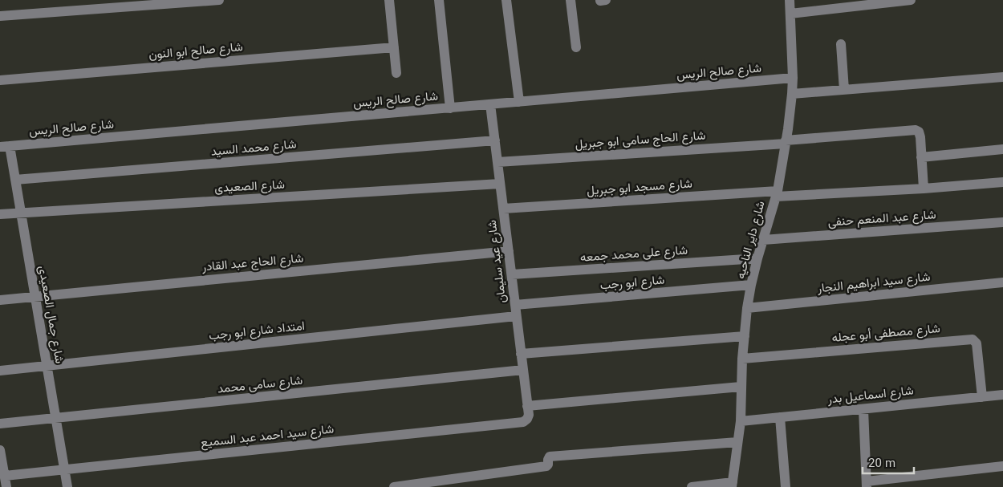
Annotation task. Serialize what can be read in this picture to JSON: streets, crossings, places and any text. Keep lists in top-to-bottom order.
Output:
{
  "streets": {
    "street": [
      "شارع صالح ابو النون",
      "شارع صالح الريس",
      "شارع الحاج سامى ابو جبريل",
      "شارع محمد السيد",
      "شارع الصعيدى",
      "شارع مسجد ابو جبريل",
      "شارع عبد المنعم حنفى",
      "شارع داير الناحيه",
      "شارع على محمد جمعه",
      "شارع عيد سليمان",
      "شارع الحاج عبد القادر",
      "شارع ابو رجب",
      "شارع سيد ابراهيم النجار",
      "شارع جمال الصعيدى",
      "امتداد شارع ابو رجب",
      "شارع مصطفى أبو عجله",
      "شارع سامى محمد",
      "شارع اسماعيل بدر",
      "شارع سيد احمد عبد السميع"
    ]
  },
  "crossings": [
    ["شارع صالح الريس", "شارع داير الناحيه"],
    ["شارع صالح الريس", "شارع عيد سليمان"],
    ["شارع صالح الريس", "شارع جمال الصعيدى"],
    ["شارع الحاج سامى ابو جبريل", "شارع داير الناحيه"],
    ["شارع الحاج سامى ابو جبريل", "شارع عيد سليمان"],
    ["شارع محمد السيد", "شارع عيد سليمان"],
    ["شارع محمد السيد", "شارع جمال الصعيدى"],
    ["شارع الصعيدى", "شارع عيد سليمان"],
    ["شارع الصعيدى", "شارع جمال الصعيدى"],
    ["شارع مسجد ابو جبريل", "شارع داير الناحيه"],
    ["شارع مسجد ابو جبريل", "شارع عيد سليمان"],
    ["شارع عبد المنعم حنفى", "شارع داير الناحيه"],
    ["شارع داير الناحيه", "شارع على محمد جمعه"],
    ["شارع داير الناحيه", "شارع ابو رجب"],
    ["شارع داير الناحيه", "شارع سيد ابراهيم النجار"],
    ["شارع داير الناحيه", "شارع مصطفى أبو عجله"],
    ["شارع داير الناحيه", "شارع اسماعيل بدر"],
    ["شارع على محمد جمعه", "شارع عيد سليمان"],
    ["شارع عيد سليمان", "شارع الحاج عبد القادر"],
    ["شارع عيد سليمان", "شارع ابو رجب"],
    ["شارع عيد سليمان", "امتداد شارع ابو رجب"],
    ["شارع عيد سليمان", "شارع سامى محمد"],
    ["شارع عيد سليمان", "شارع سيد احمد عبد السميع"],
    ["شارع الحاج عبد القادر", "شارع جمال الصعيدى"],
    ["شارع جمال الصعيدى", "امتداد شارع ابو رجب"],
    ["شارع جمال الصعيدى", "شارع سامى محمد"],
    ["شارع جمال الصعيدى", "شارع سيد احمد عبد السميع"],
    ["شارع مصطفى أبو عجله", "شارع اسماعيل بدر"]
  ],
  "scale_bar": "20 m"
}
